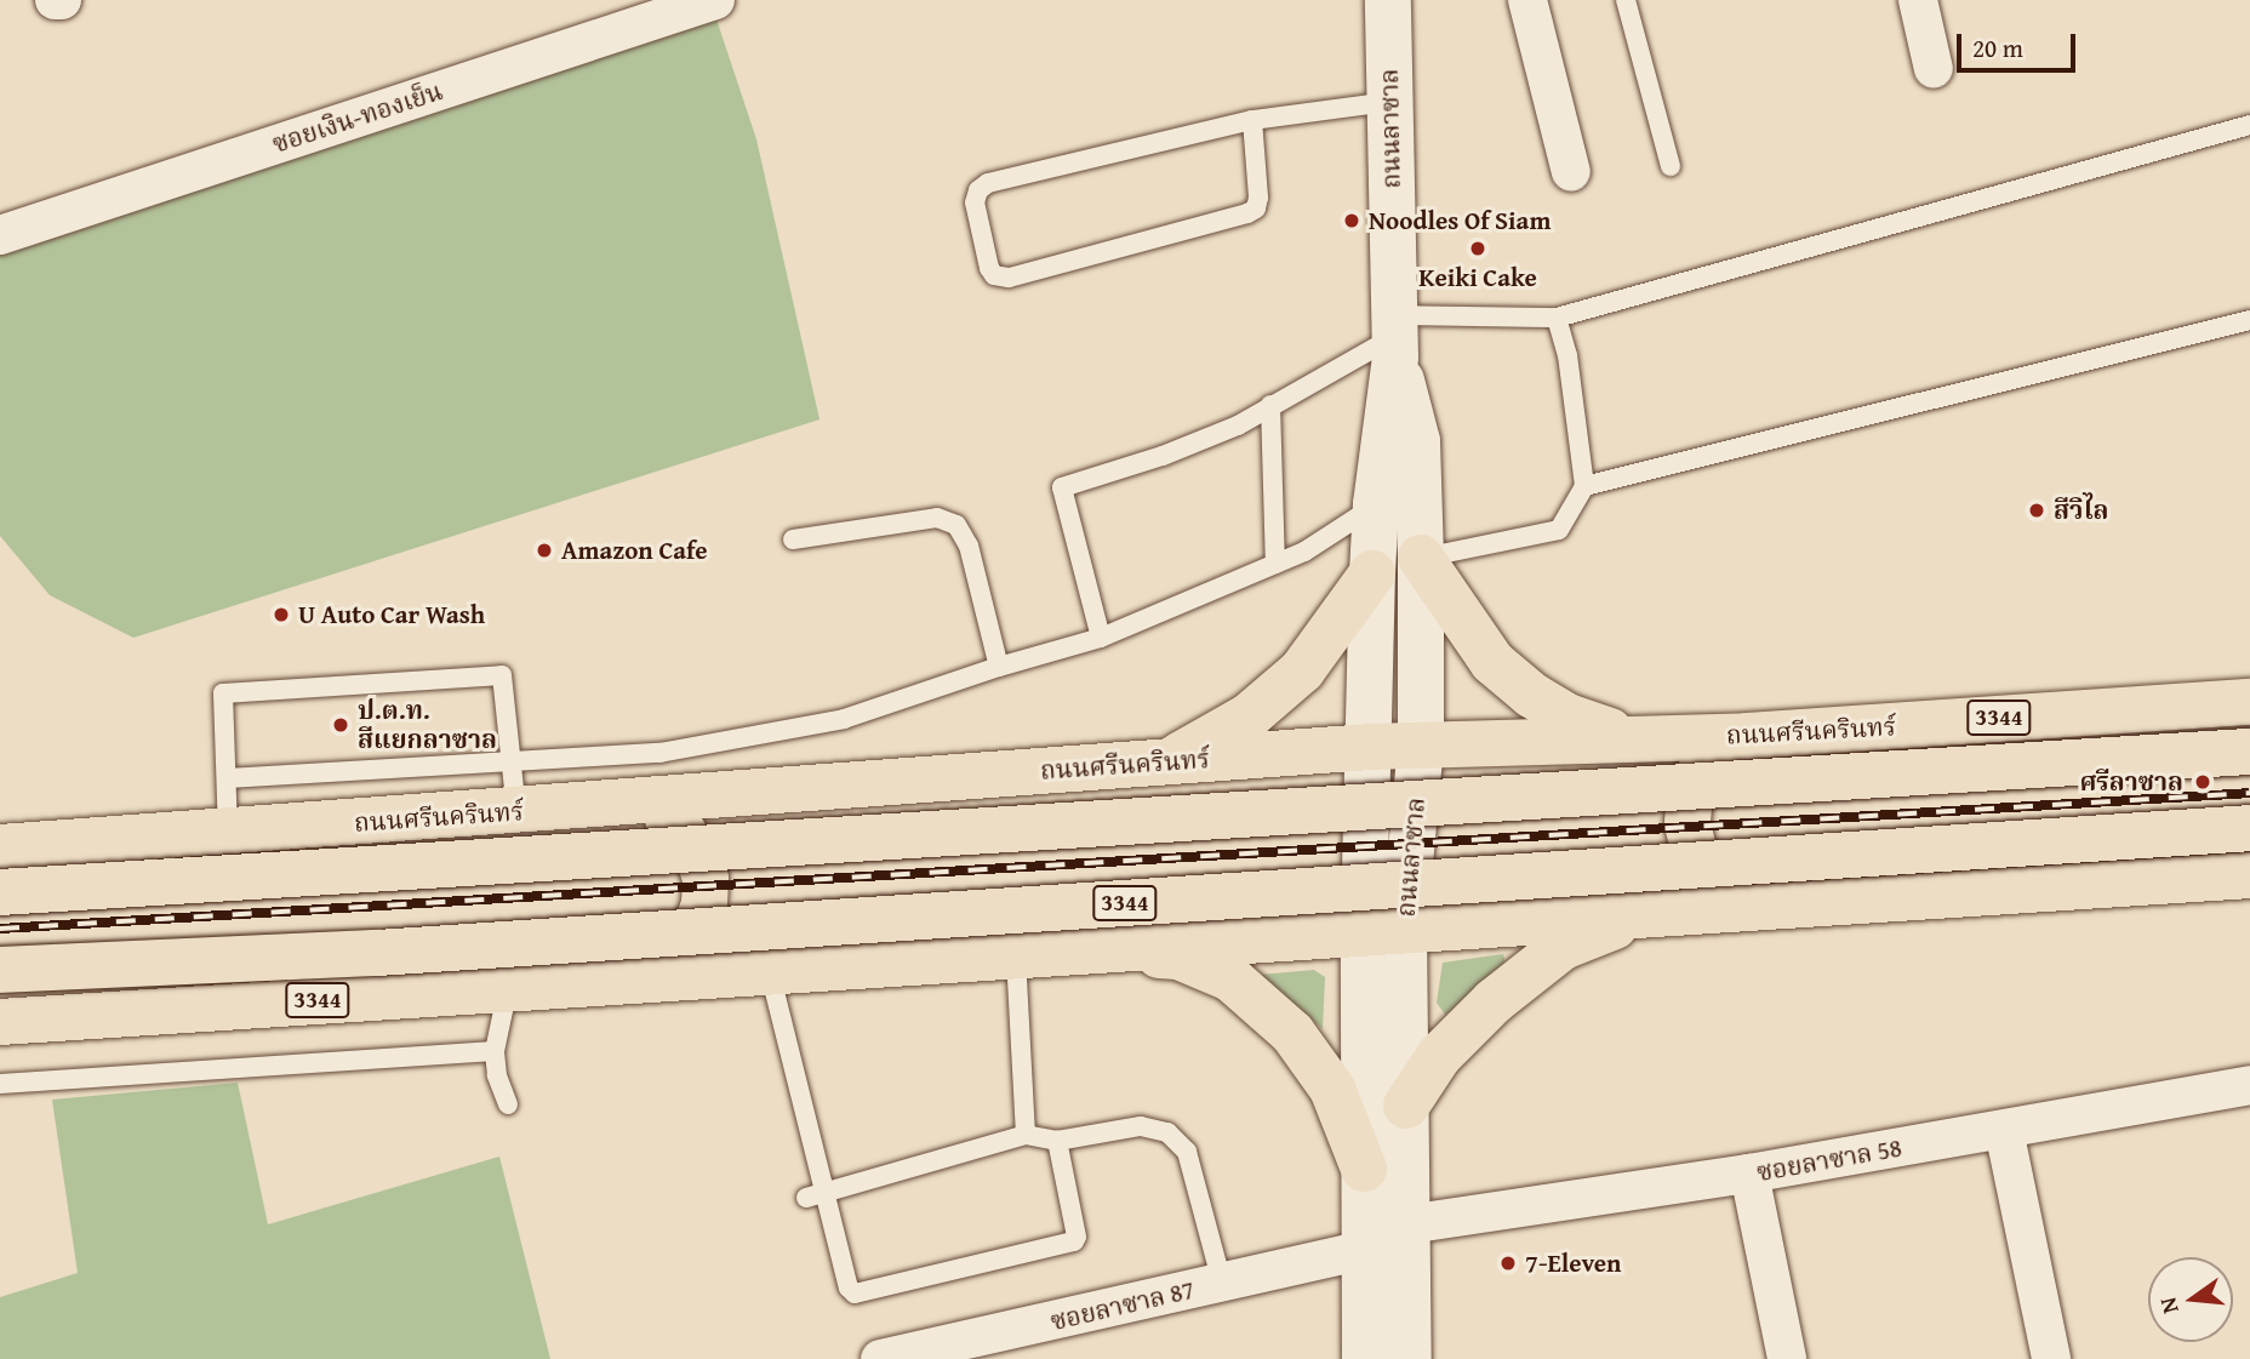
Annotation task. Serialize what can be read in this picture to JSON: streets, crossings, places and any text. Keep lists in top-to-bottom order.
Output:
{
  "streets": {
    "main road": ["3344", "ถนนศรีนครินทร์"],
    "street": [
      "ซอยเงิน-ทองเย็น",
      "ถนนลาซาล",
      "ซอยลาซาล 58",
      "ซอยลาซาล 87"
    ]
  },
  "crossings": [
    ["ถนนลาซาล", "3344"],
    ["ถนนลาซาล", "ถนนศรีนครินทร์"],
    ["ถนนลาซาล", "ซอยลาซาล 58"],
    ["ถนนลาซาล", "ซอยลาซาล 87"]
  ],
  "places": [
    "Noodles Of Siam",
    "Keiki Cake",
    "สีวิไล",
    "Amazon Cafe",
    "U Auto Car Wash",
    "ป.ต.ท. สีแยกลาซาล",
    "ศรีลาซาล",
    "7-Eleven"
  ],
  "scale_bar": "20 m",
  "north": "left"
}
